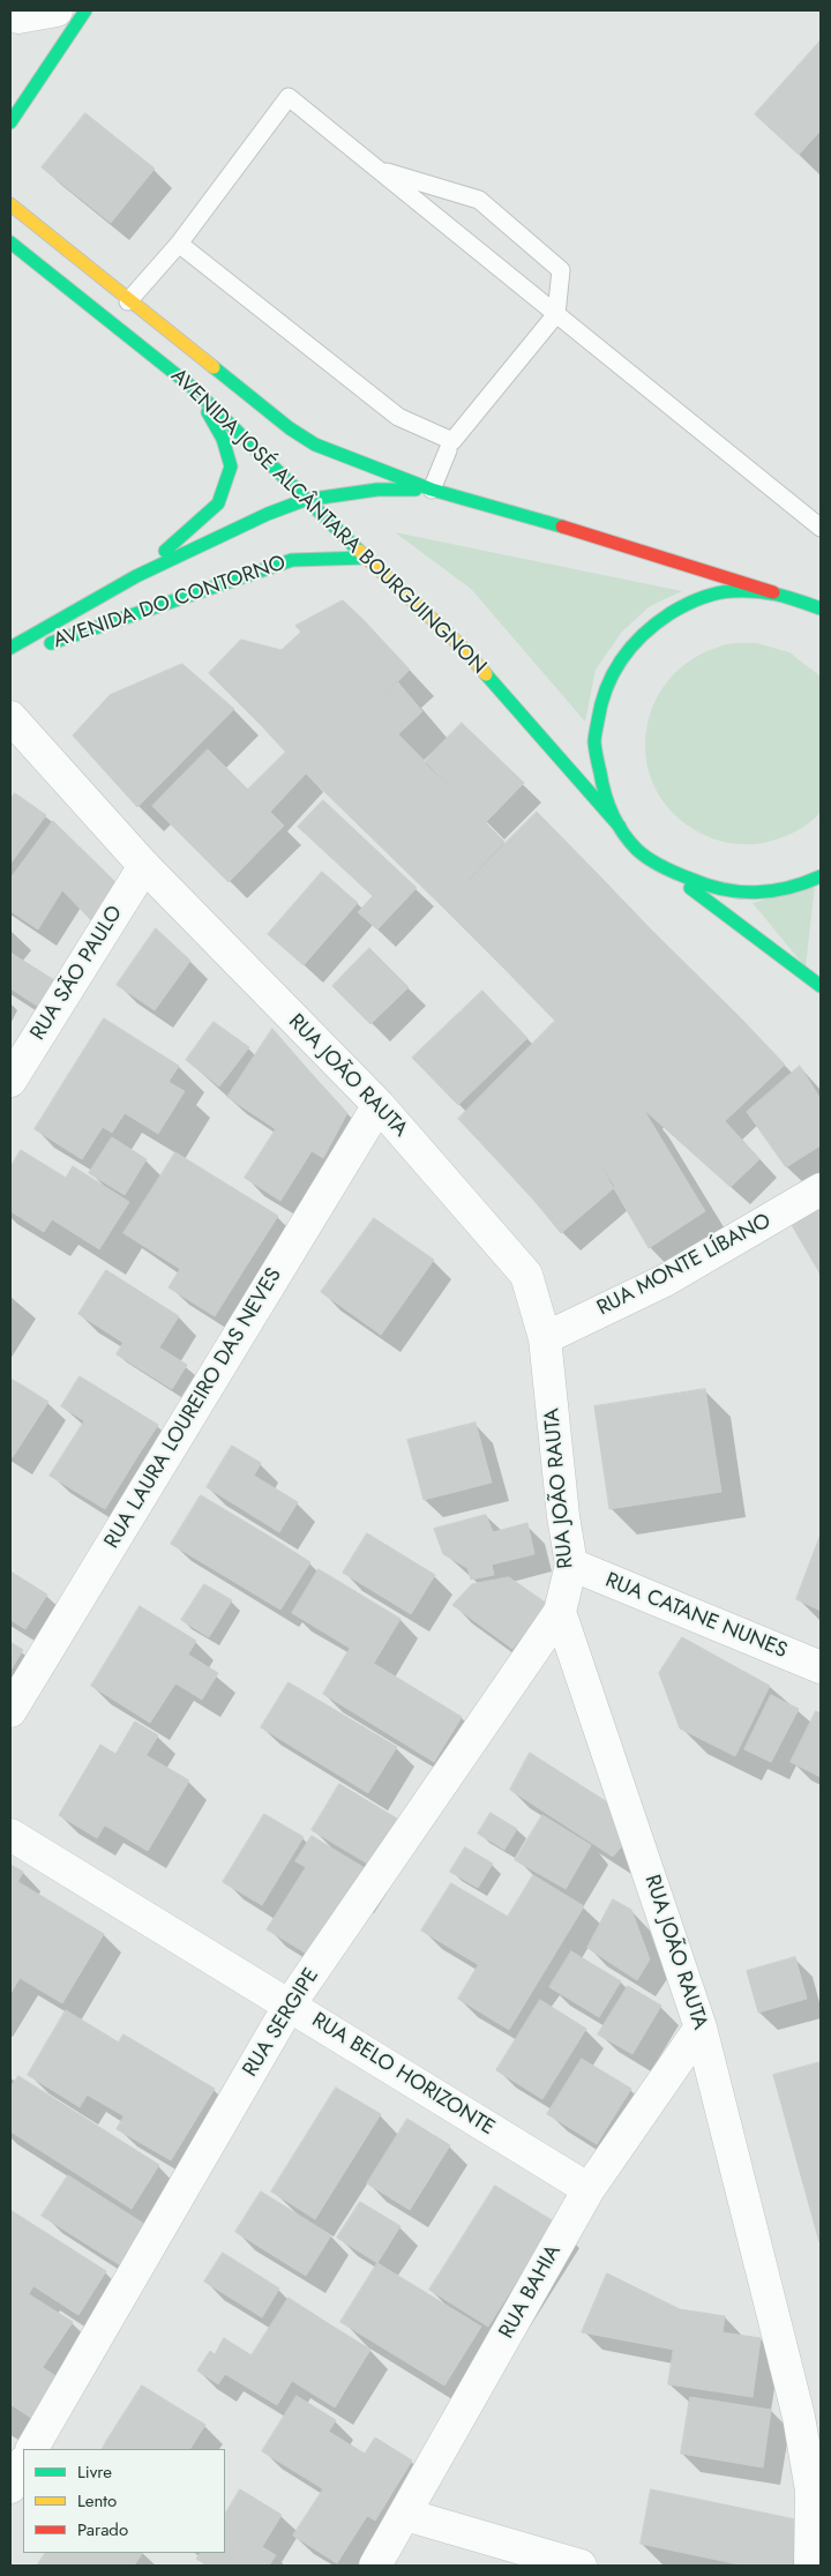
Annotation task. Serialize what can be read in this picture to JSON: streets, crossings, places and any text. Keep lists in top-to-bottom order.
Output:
{
  "streets": {
    "main road": ["AVENIDA JOSÉ ALCÂNTARA BOURGUINGNON", "AVENIDA DO CONTORNO"],
    "street": [
      "RUA SÃO PAULO",
      "RUA JOÃO RAUTA",
      "RUA MONTE LÍBANO",
      "RUA LAURA LOUREIRO DAS NEVES",
      "RUA CATANE NUNES",
      "RUA SERGIPE",
      "RUA BELO HORIZONTE",
      "RUA BAHIA"
    ]
  },
  "crossings": [
    ["AVENIDA JOSÉ ALCÂNTARA BOURGUINGNON", "AVENIDA DO CONTORNO"],
    ["RUA SÃO PAULO", "RUA JOÃO RAUTA"],
    ["RUA JOÃO RAUTA", "RUA MONTE LÍBANO"],
    ["RUA JOÃO RAUTA", "RUA LAURA LOUREIRO DAS NEVES"],
    ["RUA JOÃO RAUTA", "RUA CATANE NUNES"],
    ["RUA JOÃO RAUTA", "RUA SERGIPE"],
    ["RUA JOÃO RAUTA", "RUA BAHIA"],
    ["RUA SERGIPE", "RUA BELO HORIZONTE"],
    ["RUA BELO HORIZONTE", "RUA BAHIA"]
  ],
  "legend": ["Livre", "Lento", "Parado"]
}
